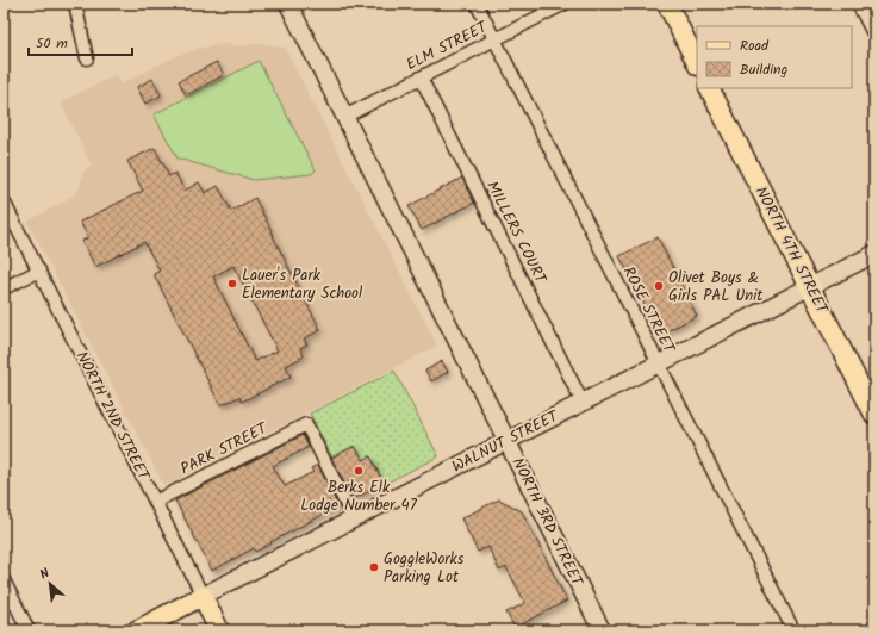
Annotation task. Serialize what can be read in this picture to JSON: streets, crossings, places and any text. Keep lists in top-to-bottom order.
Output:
{
  "streets": {
    "main road": ["NORTH 4TH STREET", "NORTH 2ND STREET", "WALNUT STREET"],
    "street": [
      "ELM STREET",
      "MILLERS COURT",
      "ROSE STREET",
      "PARK STREET",
      "NORTH 3RD STREET"
    ]
  },
  "crossings": [
    ["ELM STREET", "MILLERS COURT"],
    ["ELM STREET", "ROSE STREET"],
    ["ELM STREET", "NORTH 3RD STREET"],
    ["MILLERS COURT", "WALNUT STREET"],
    ["NORTH 4TH STREET", "WALNUT STREET"],
    ["ROSE STREET", "WALNUT STREET"],
    ["NORTH 2ND STREET", "WALNUT STREET"],
    ["NORTH 2ND STREET", "PARK STREET"],
    ["WALNUT STREET", "PARK STREET"],
    ["WALNUT STREET", "NORTH 3RD STREET"]
  ],
  "places": [
    "Lauer's Park Elementary School",
    "Olivet Boys & Girls PAL Unit",
    "Berks Elk Lodge Number 47",
    "GoggleWorks Parking Lot"
  ],
  "legend": ["Road", "Building"],
  "scale_bar": "50 m",
  "north": "top left"
}
